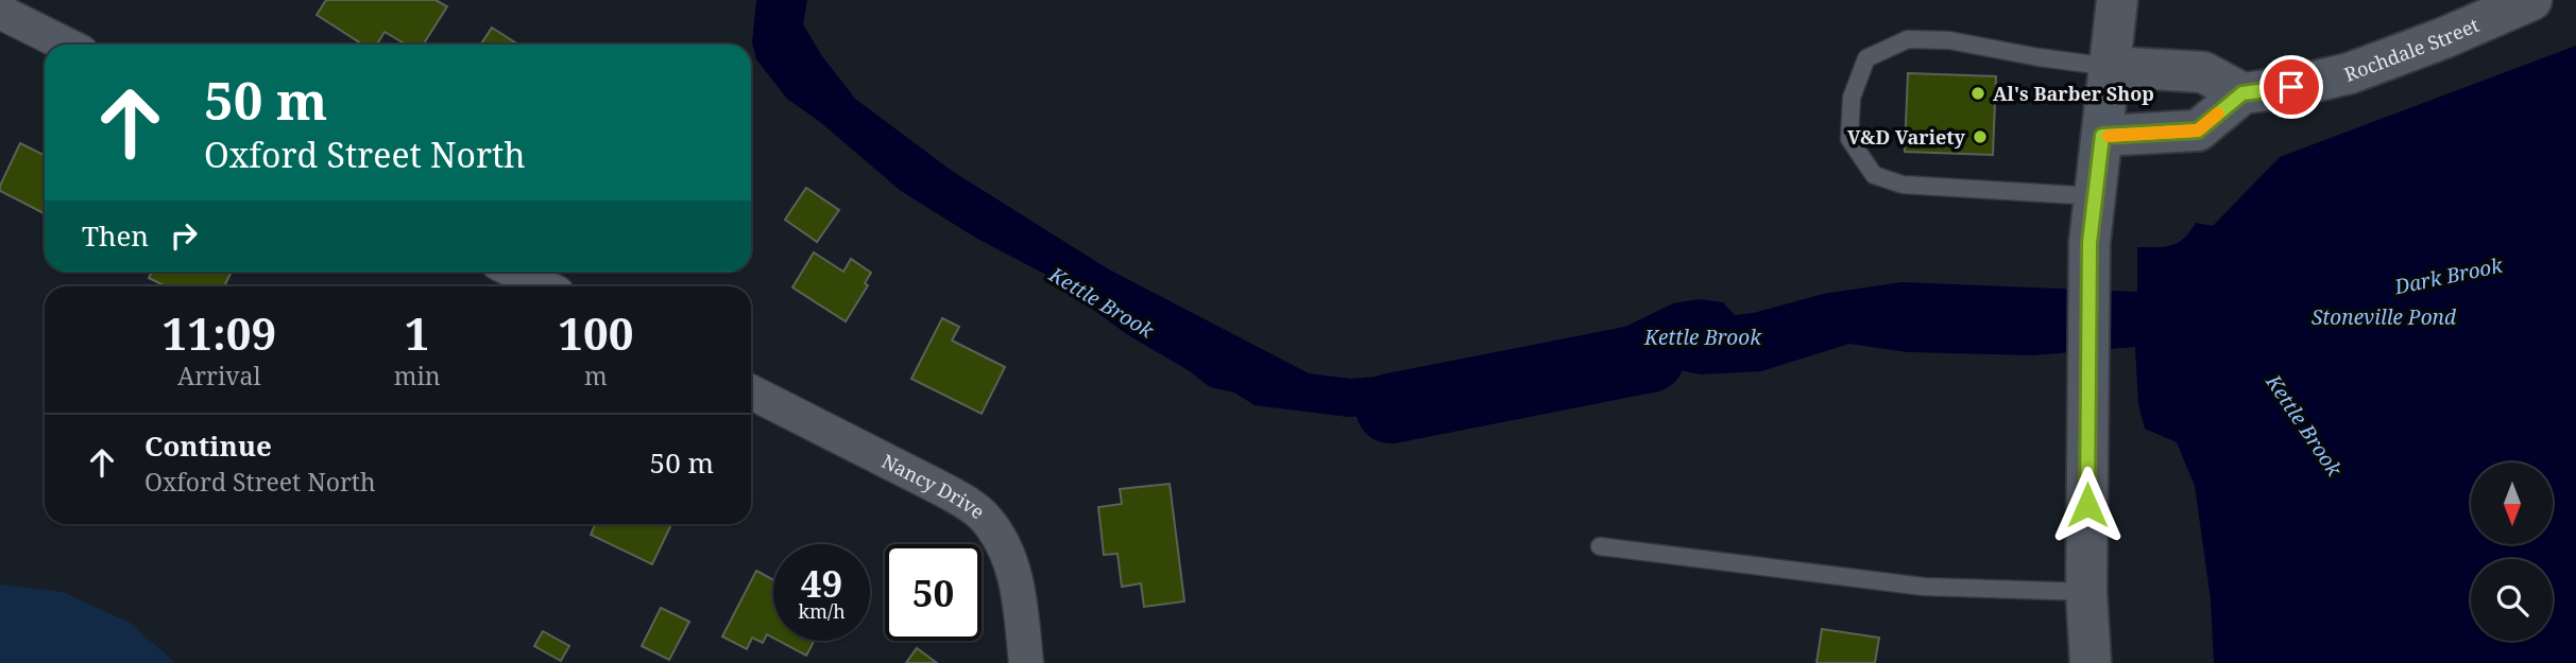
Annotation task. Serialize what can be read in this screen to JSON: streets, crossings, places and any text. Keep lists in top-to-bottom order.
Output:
{
  "streets": {
    "main road": ["Rochdale Street"],
    "street": ["Nancy Drive"]
  },
  "water": ["Dark Brook", "Kettle Brook", "Stoneville Pond"],
  "places": ["Al's Barber Shop", "V&D Variety"],
  "north": "bottom",
  "page": {
    "turn": ["50 m", "Oxford Street North"],
    "then": "Then",
    "eta": [
      "11:09",
      "Arrival",
      "1",
      "min",
      "100",
      "m"
    ],
    "list": [
      {
        "name": "Continue",
        "note": "Oxford Street North",
        "value": "50 m"
      }
    ],
    "speed": "49 km/h",
    "limit": "50"
  }
}
